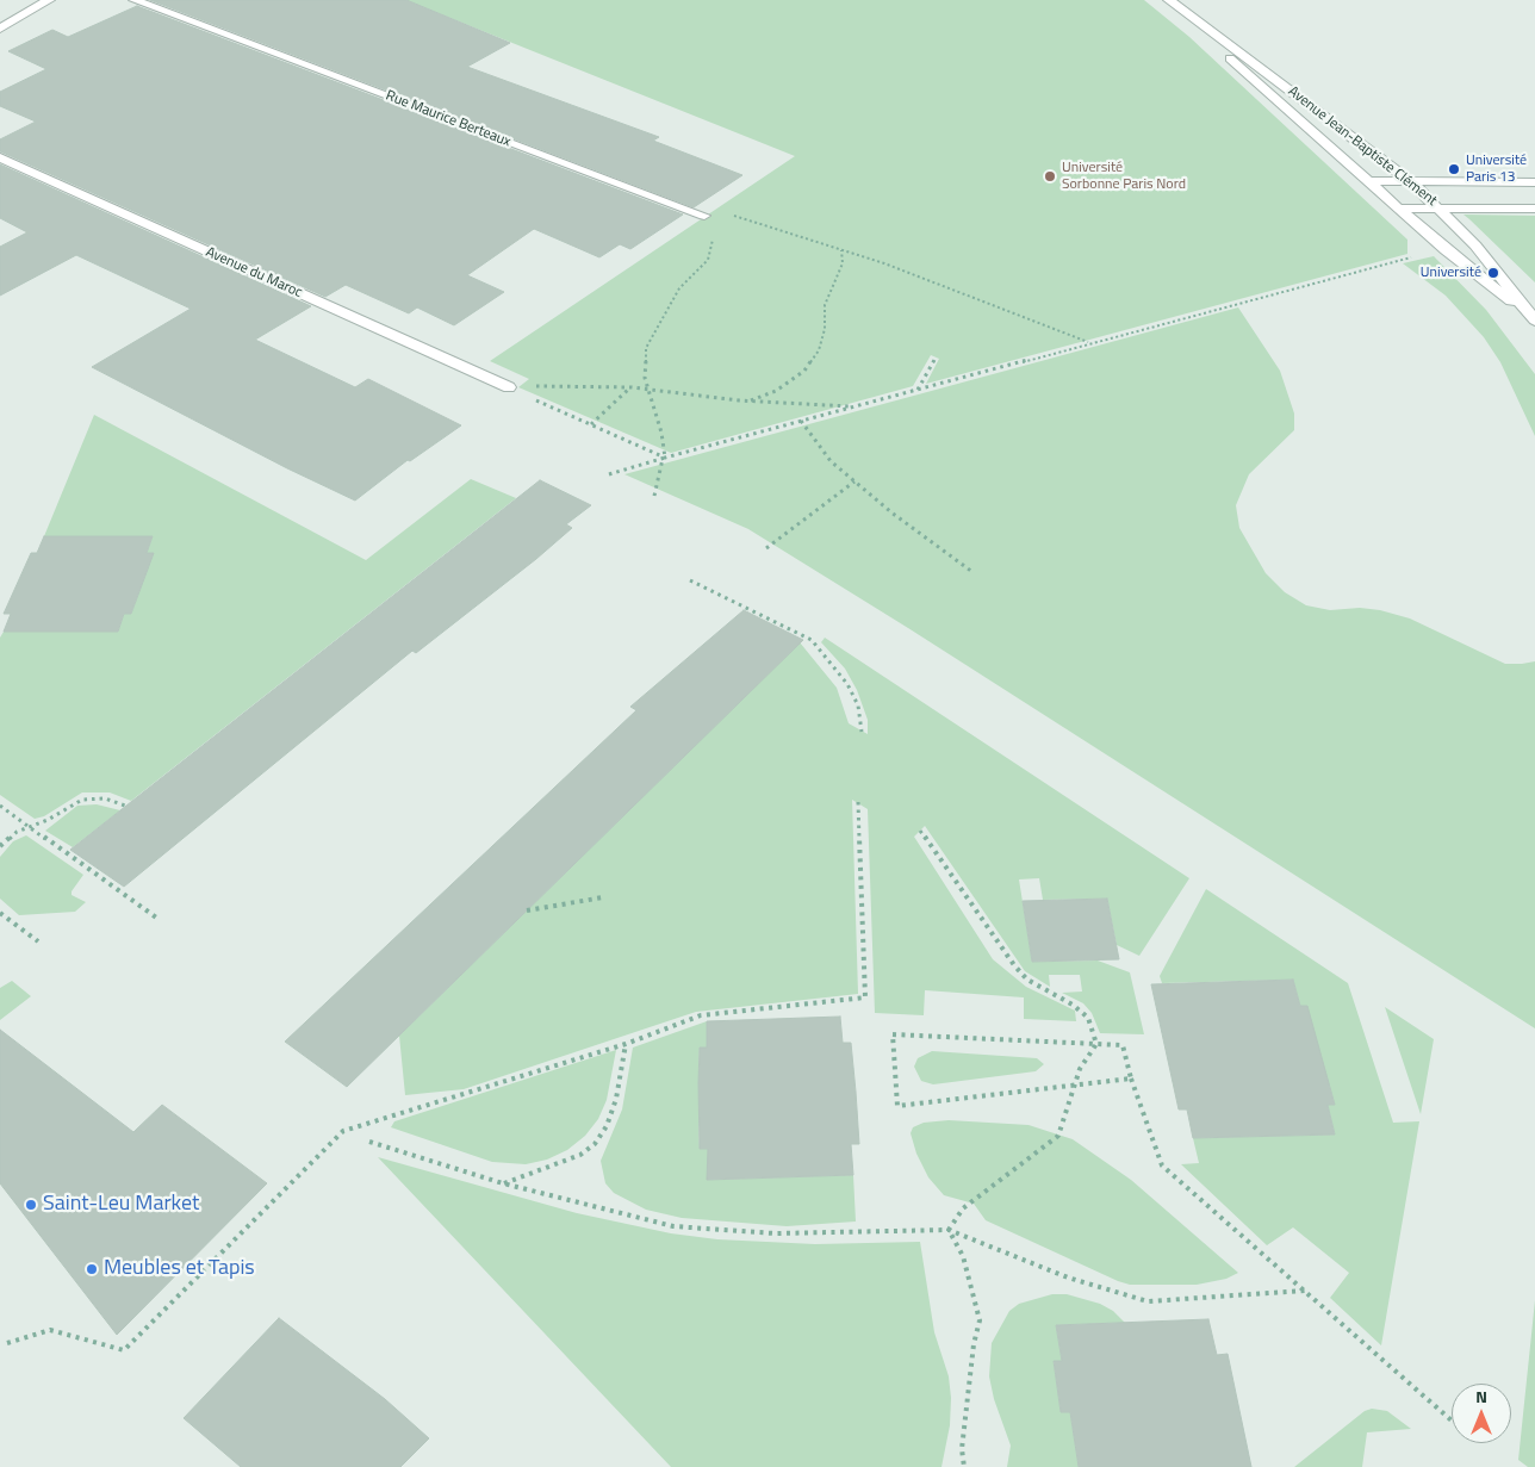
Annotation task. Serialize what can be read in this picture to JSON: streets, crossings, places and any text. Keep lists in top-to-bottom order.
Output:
{
  "streets": {
    "street": ["Rue Maurice Berteaux", "Avenue Jean-Baptiste Clément", "Avenue du Maroc"]
  },
  "places": [
    "Université Paris 13",
    "Université Sorbonne Paris Nord",
    "Université",
    "Saint-Leu Market",
    "Meubles et Tapis"
  ],
  "north": "top"
}
